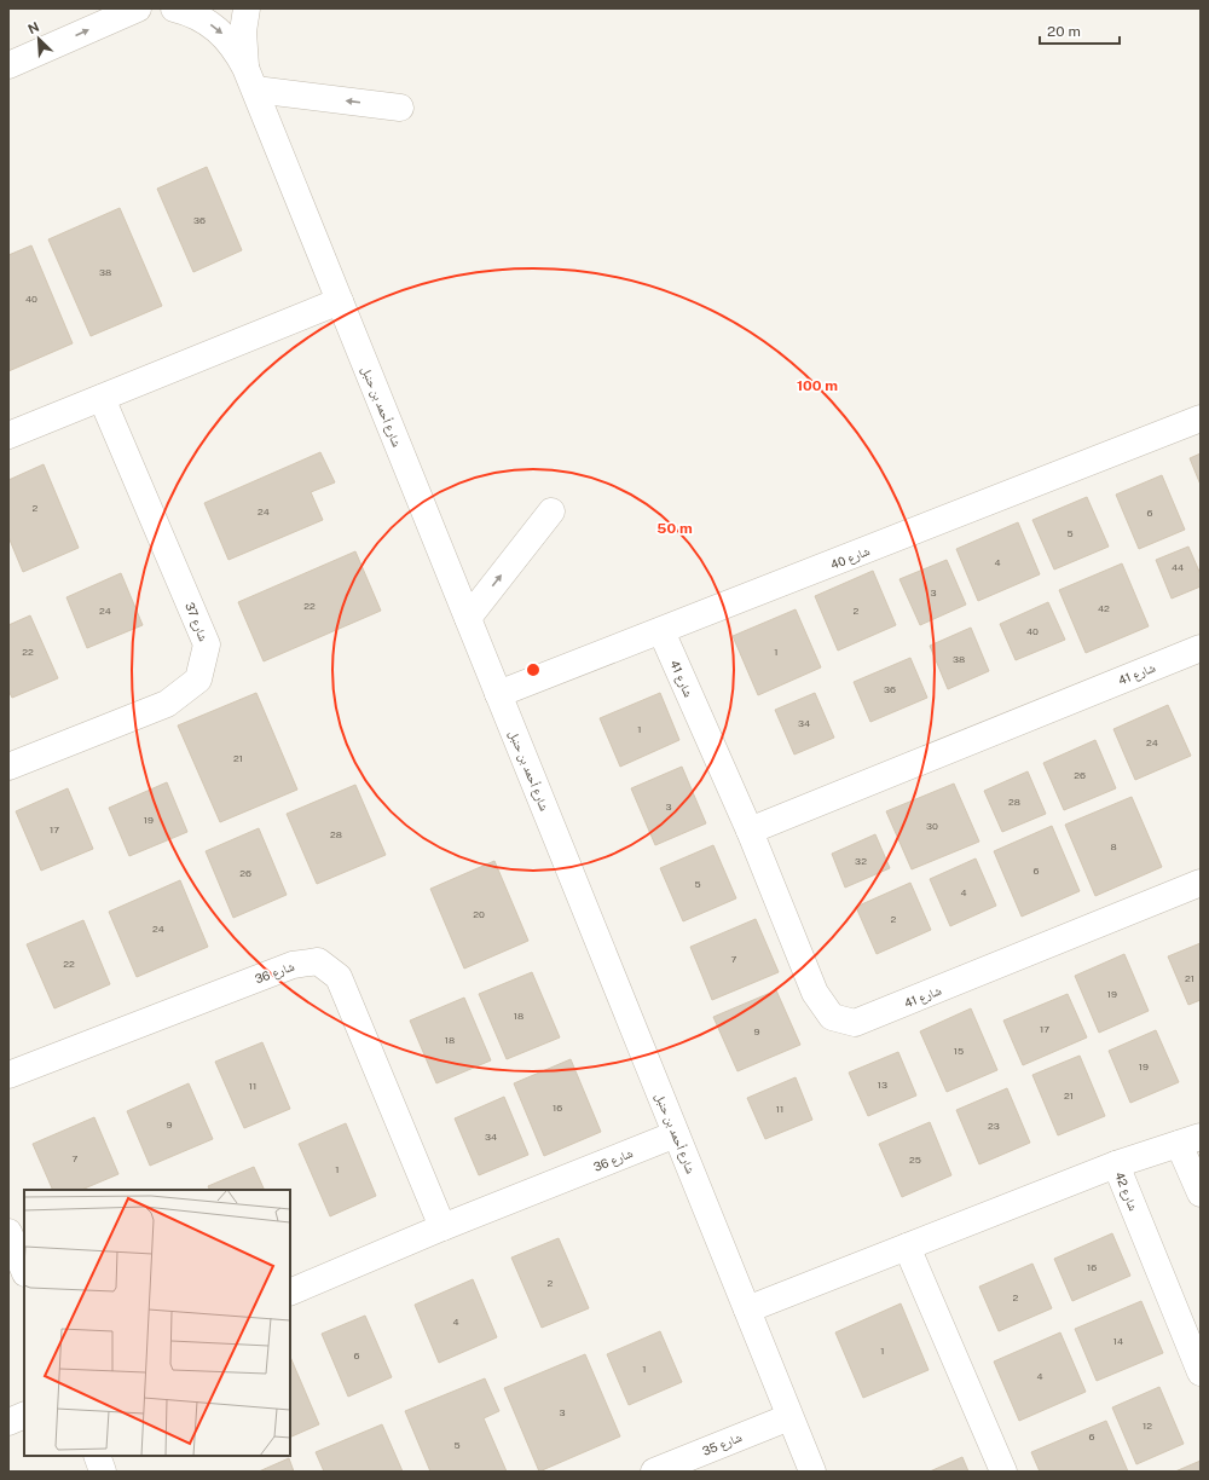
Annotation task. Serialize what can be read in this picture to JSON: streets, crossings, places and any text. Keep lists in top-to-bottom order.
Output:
{
  "streets": {
    "street": [
      "شارع أحمد بن حنبل",
      "شارع 40",
      "شارع 37",
      "شارع 41",
      "شارع 36",
      "شارع 42",
      "شارع 35"
    ]
  },
  "crossings": [
    ["شارع أحمد بن حنبل", "شارع 40"],
    ["شارع أحمد بن حنبل", "شارع 36"],
    ["شارع أحمد بن حنبل", "شارع 42"],
    ["شارع أحمد بن حنبل", "شارع 35"],
    ["شارع 40", "شارع 41"]
  ],
  "house_numbers": [
    "36",
    "38",
    "40",
    "2",
    "24",
    "6",
    "5",
    "4",
    "44",
    "3",
    "22",
    "42",
    "24",
    "2",
    "40",
    "22",
    "1",
    "38",
    "36",
    "34",
    "1",
    "24",
    "21",
    "26",
    "28",
    "3",
    "19",
    "30",
    "17",
    "28",
    "8",
    "32",
    "6",
    "26",
    "5",
    "4",
    "20",
    "2",
    "24",
    "7",
    "22",
    "21",
    "19",
    "18",
    "17",
    "9",
    "18",
    "15",
    "19",
    "13",
    "11",
    "21",
    "16",
    "11",
    "9",
    "23",
    "34",
    "7",
    "25",
    "1",
    "16",
    "2",
    "2",
    "4",
    "14",
    "1",
    "6",
    "1",
    "4",
    "3",
    "12",
    "6",
    "5"
  ],
  "scale_bar": "20 m",
  "north": "top left",
  "rings": ["100 m", "50 m"]
}
